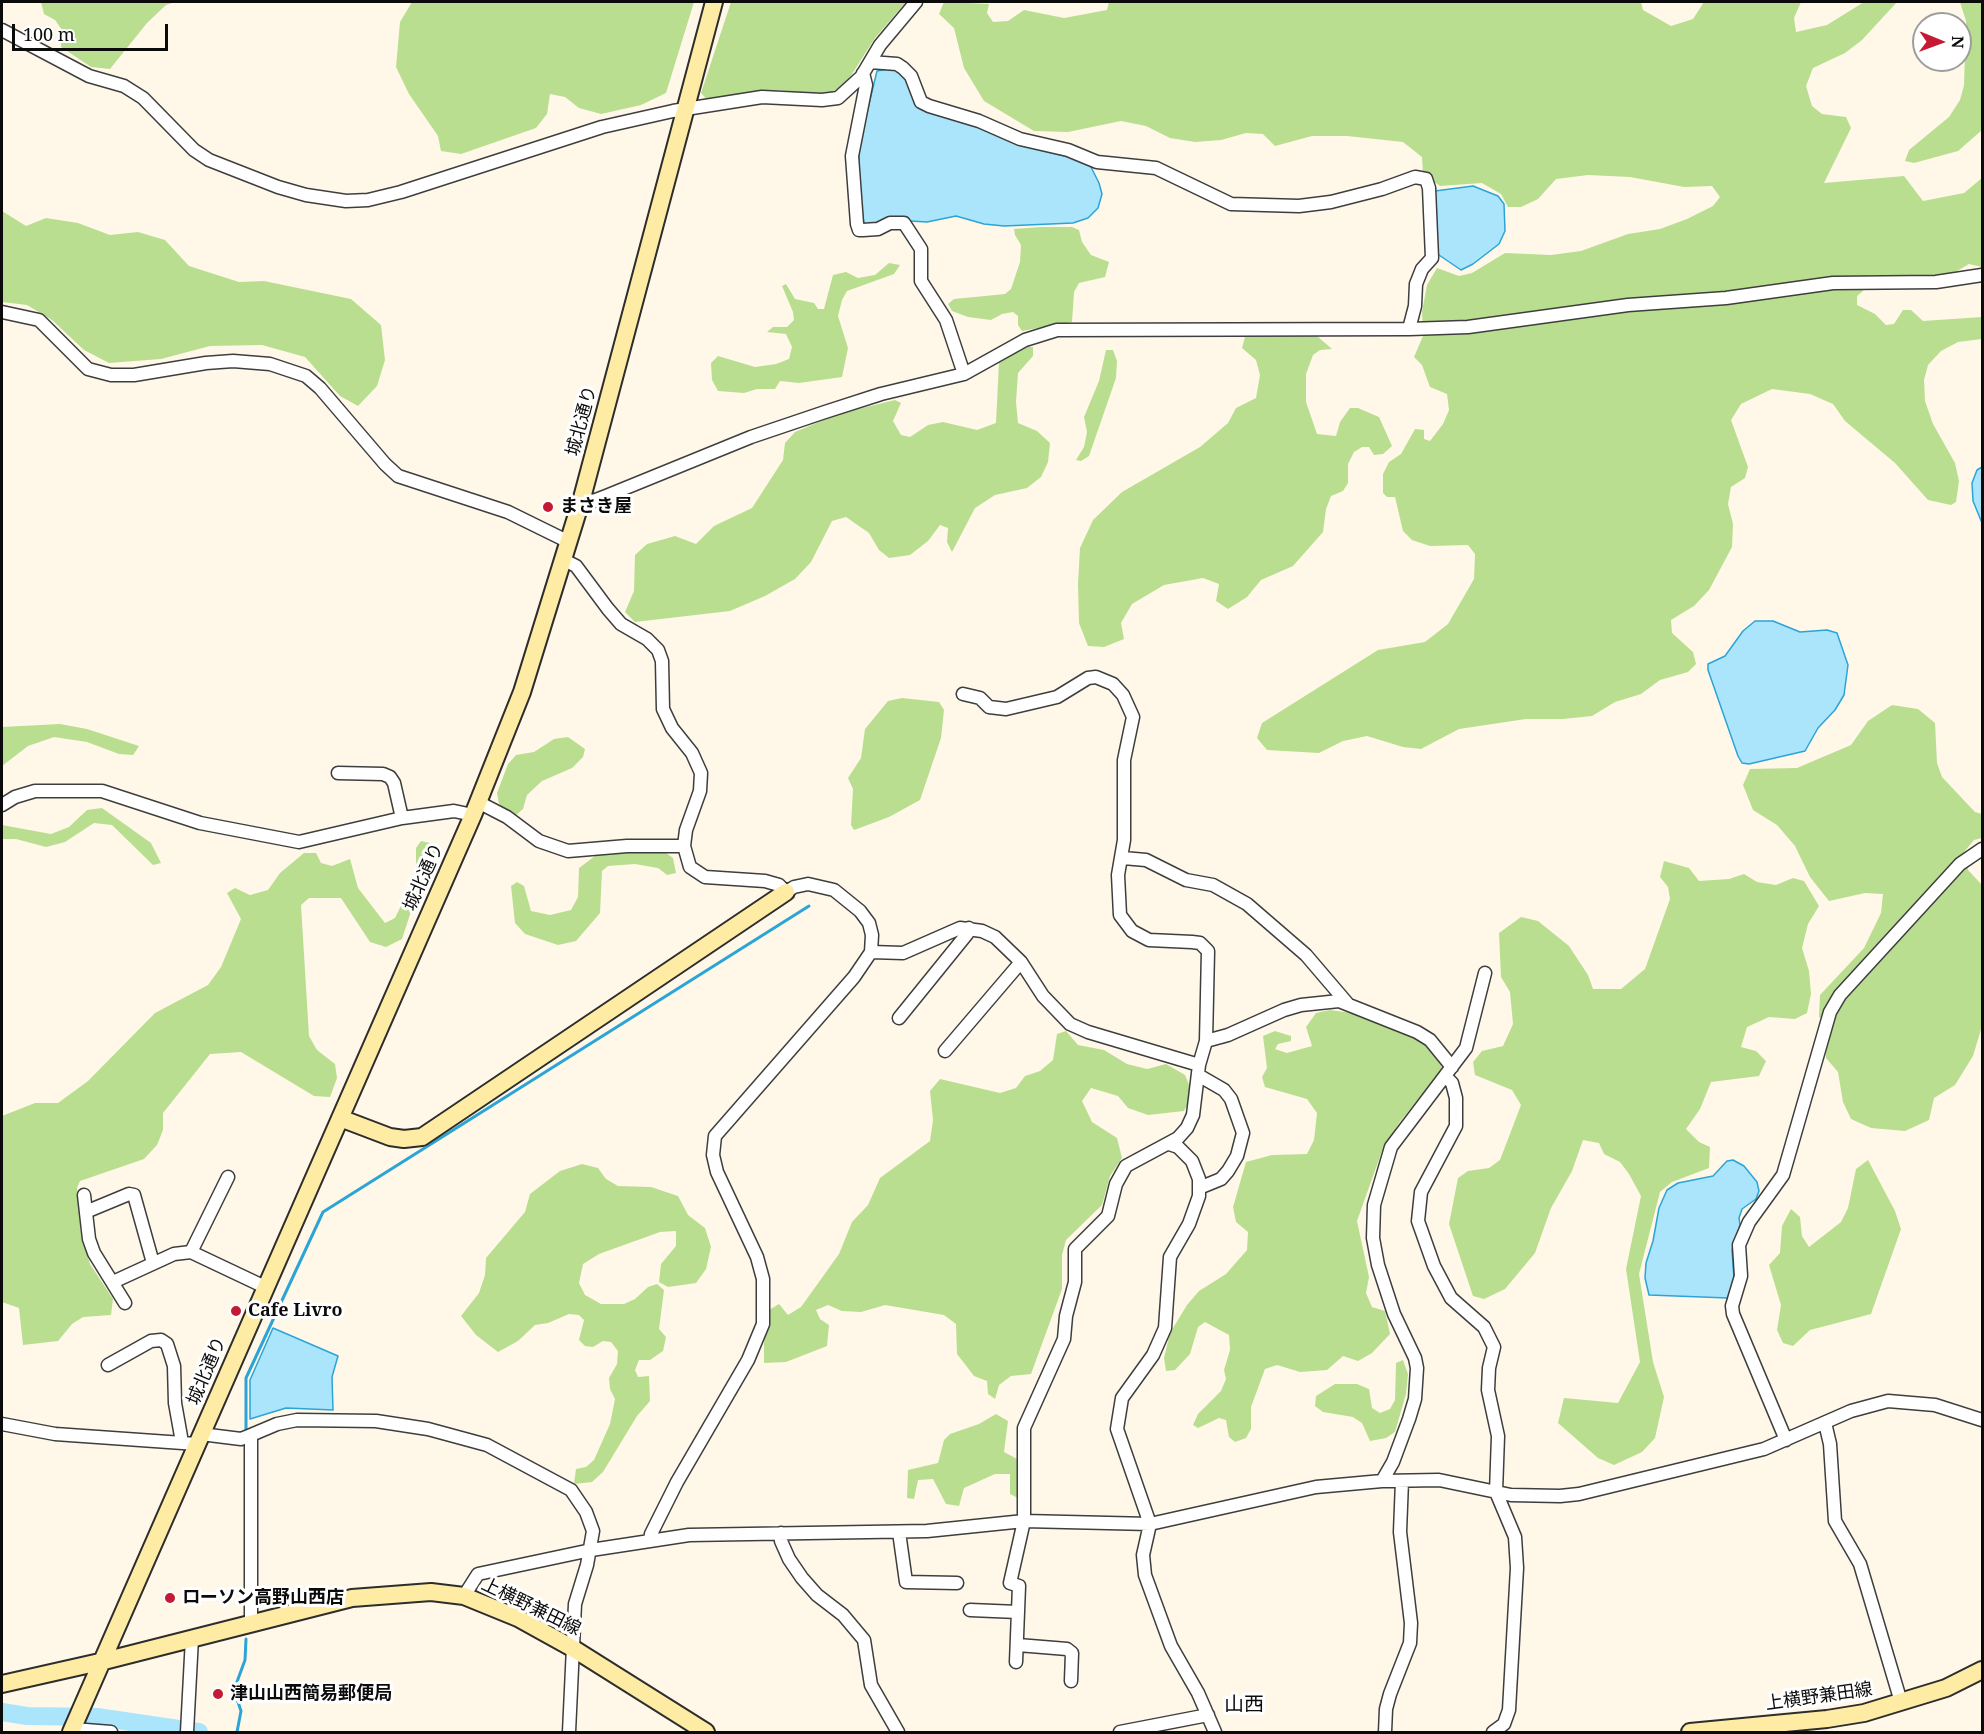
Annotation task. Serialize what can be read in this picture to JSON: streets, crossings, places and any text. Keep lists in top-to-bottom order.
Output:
{
  "streets": {
    "street": ["城北通り", "上横野兼田線"]
  },
  "crossings": [
    ["城北通り", "上横野兼田線"]
  ],
  "districts": ["山西"],
  "places": [
    "まさき屋",
    "Cafe Livro",
    "ローソン高野山西店",
    "津山山西簡易郵便局"
  ],
  "scale_bar": "100 m",
  "north": "right"
}
